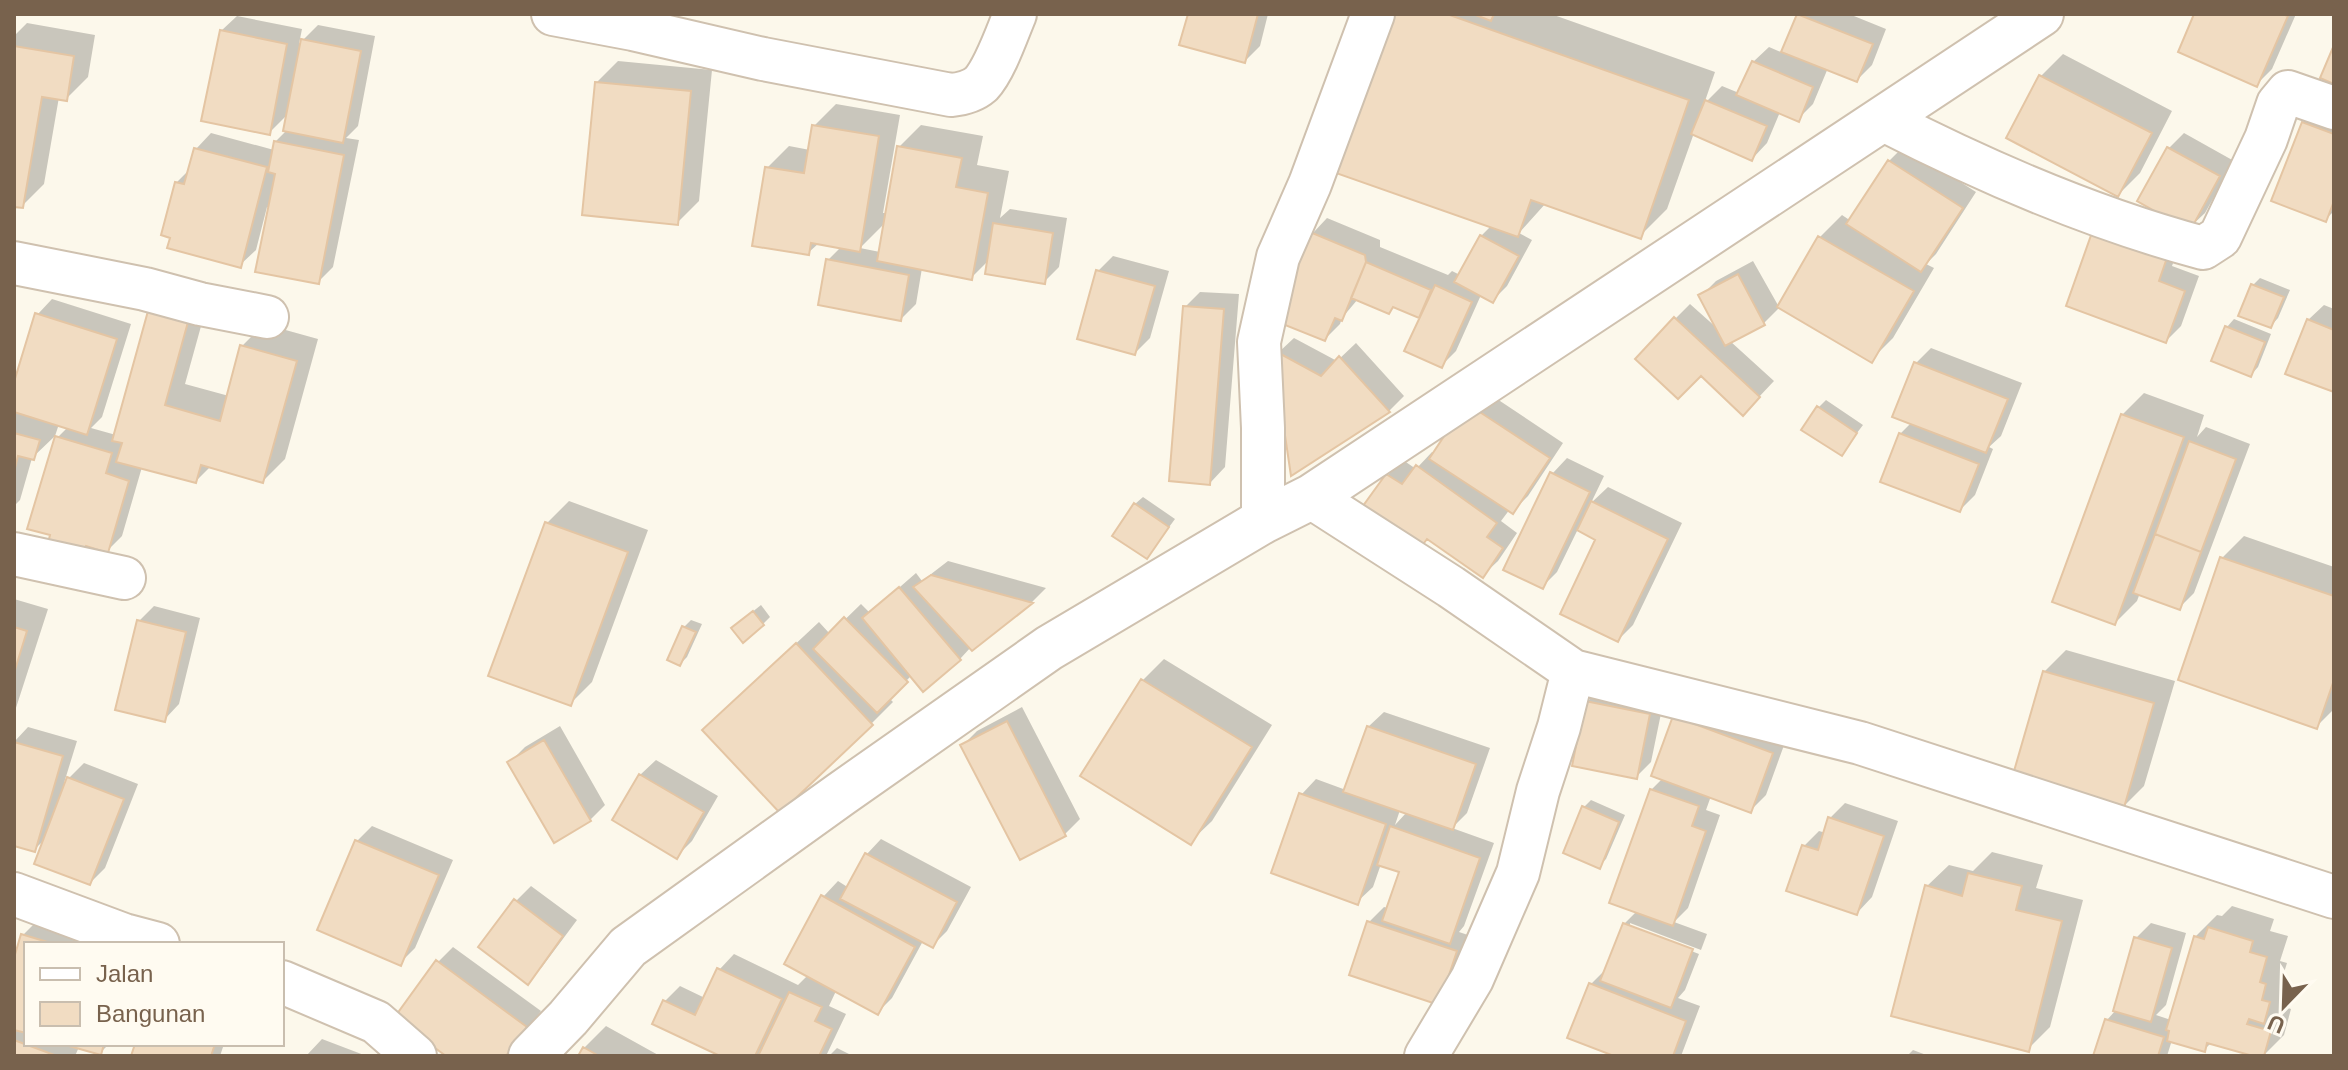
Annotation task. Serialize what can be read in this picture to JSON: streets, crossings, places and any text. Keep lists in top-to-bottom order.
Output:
{
  "legend": ["Jalan", "Bangunan"],
  "north": "bottom left"
}
